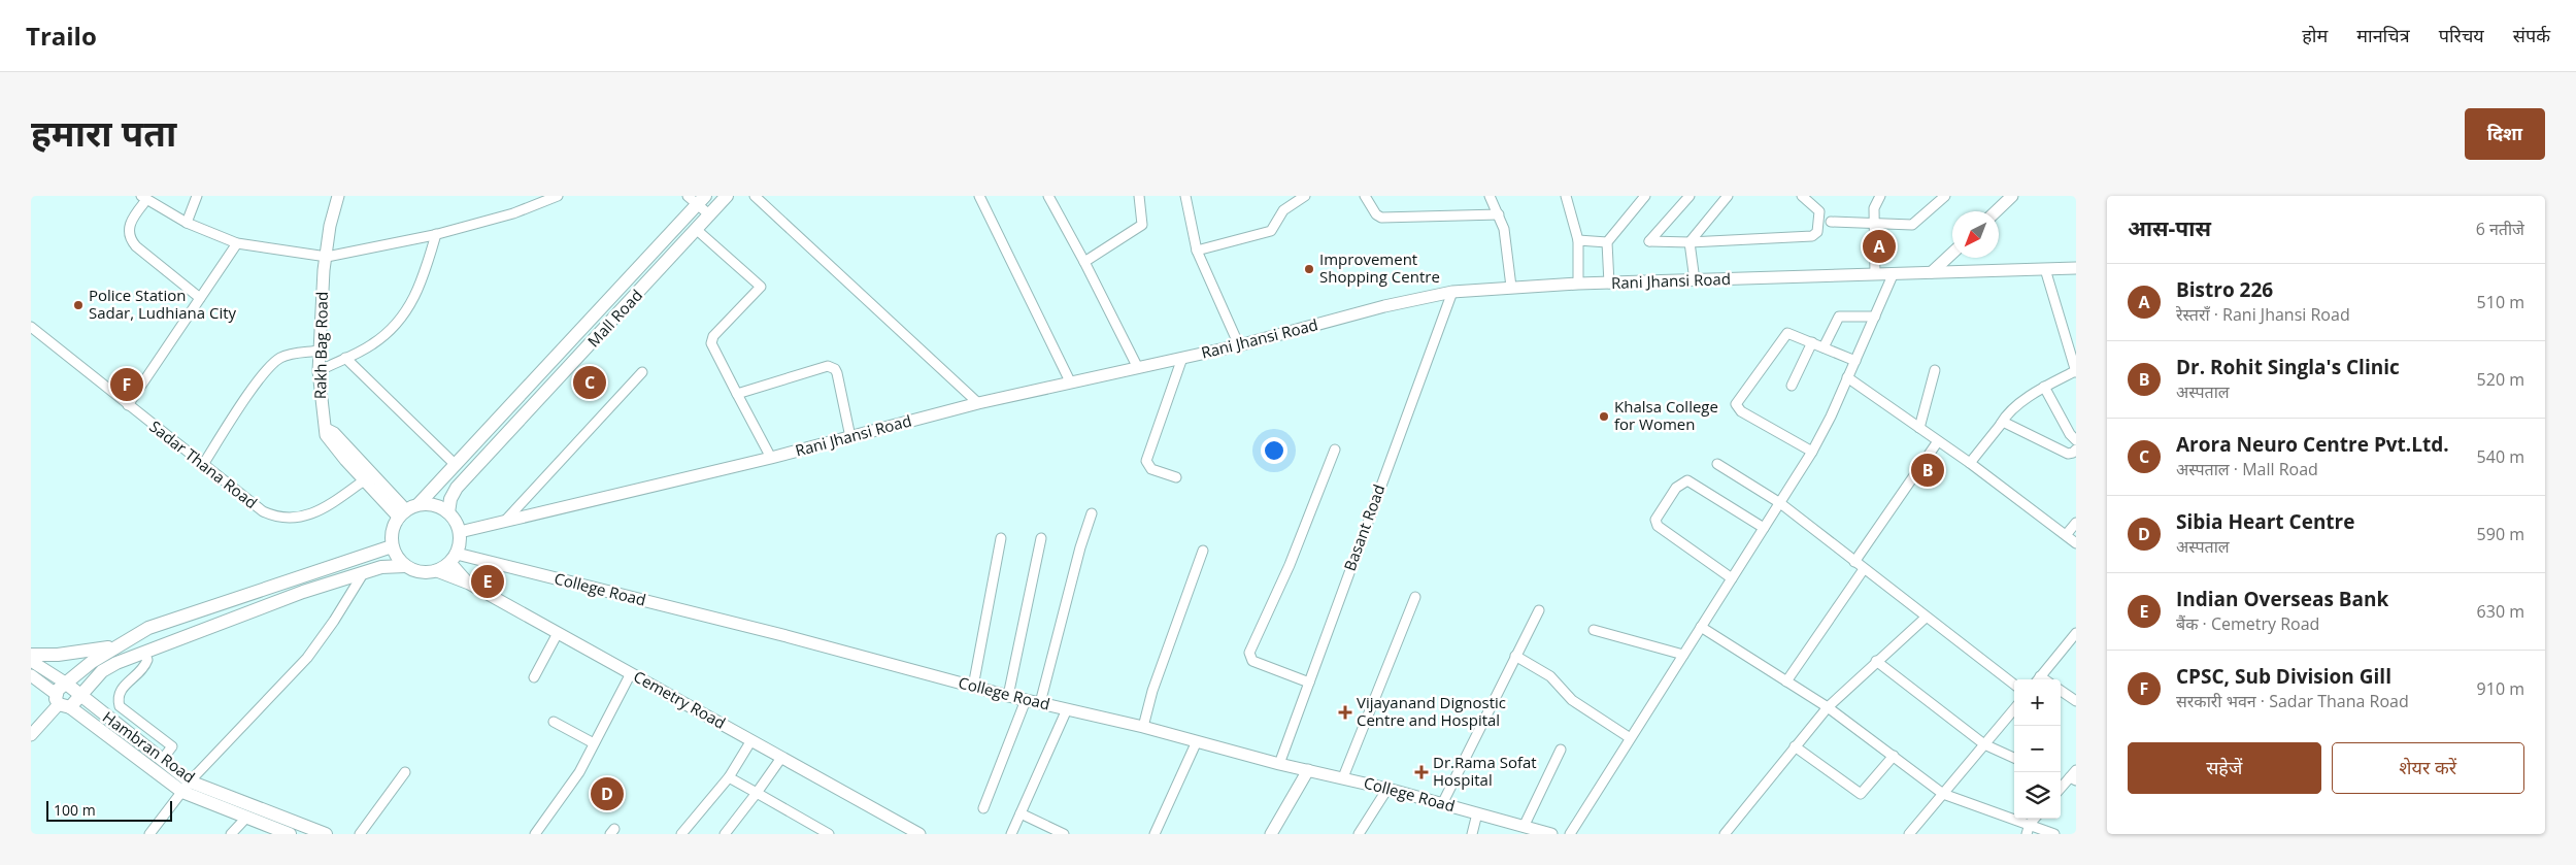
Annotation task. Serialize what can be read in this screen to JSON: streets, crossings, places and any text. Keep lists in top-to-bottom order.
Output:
{
  "streets": {
    "main road": ["Mall Road", "Hambran Road"],
    "street": [
      "Rani Jhansi Road",
      "Rakh Bag Road",
      "Sadar Thana Road",
      "Basant Road",
      "College Road",
      "Cemetry Road"
    ]
  },
  "crossings": [
    ["Rani Jhansi Road", "Mall Road"],
    ["Rani Jhansi Road", "Rakh Bag Road"],
    ["Rani Jhansi Road", "Basant Road"],
    ["Rani Jhansi Road", "College Road"],
    ["Rani Jhansi Road", "Cemetry Road"],
    ["Mall Road", "Rakh Bag Road"],
    ["Mall Road", "College Road"],
    ["Mall Road", "Cemetry Road"],
    ["Rakh Bag Road", "Sadar Thana Road"],
    ["Rakh Bag Road", "College Road"],
    ["Rakh Bag Road", "Cemetry Road"],
    ["Basant Road", "College Road"],
    ["College Road", "Cemetry Road"]
  ],
  "places": {
    "other": ["Improvement Shopping Centre", "Police Station Sadar, Ludhiana City", "Khalsa College for Women"],
    "health": ["Vijayanand Dignostic Centre and Hospital", "Dr.Rama Sofat Hospital"]
  },
  "scale_bar": "100 m",
  "north": "bottom left",
  "page": {
    "header": "Trailo",
    "nav": [
      "होम",
      "मानचित्र",
      "परिचय",
      "संपर्क"
    ],
    "title": "हमारा पता",
    "buttons": [
      "दिशा",
      ["सहेजें", "शेयर करें"]
    ],
    "heading": ["आस-पास", "6 नतीजे"],
    "pins": [
      "A",
      "C",
      "F",
      "B",
      "E",
      "D"
    ],
    "list": [
      {
        "mark": "A",
        "name": "Bistro 226",
        "note": "रेस्तराँ · Rani Jhansi Road",
        "value": "510 m"
      },
      {
        "mark": "B",
        "name": "Dr. Rohit Singla's Clinic",
        "note": "अस्पताल",
        "value": "520 m"
      },
      {
        "mark": "C",
        "name": "Arora Neuro Centre Pvt.Ltd.",
        "note": "अस्पताल · Mall Road",
        "value": "540 m"
      },
      {
        "mark": "D",
        "name": "Sibia Heart Centre",
        "note": "अस्पताल",
        "value": "590 m"
      },
      {
        "mark": "E",
        "name": "Indian Overseas Bank",
        "note": "बैंक · Cemetry Road",
        "value": "630 m"
      },
      {
        "mark": "F",
        "name": "CPSC, Sub Division Gill",
        "note": "सरकारी भवन · Sadar Thana Road",
        "value": "910 m"
      }
    ],
    "map_buttons": ["+", "−"],
    "scale": "100 m"
  }
}
